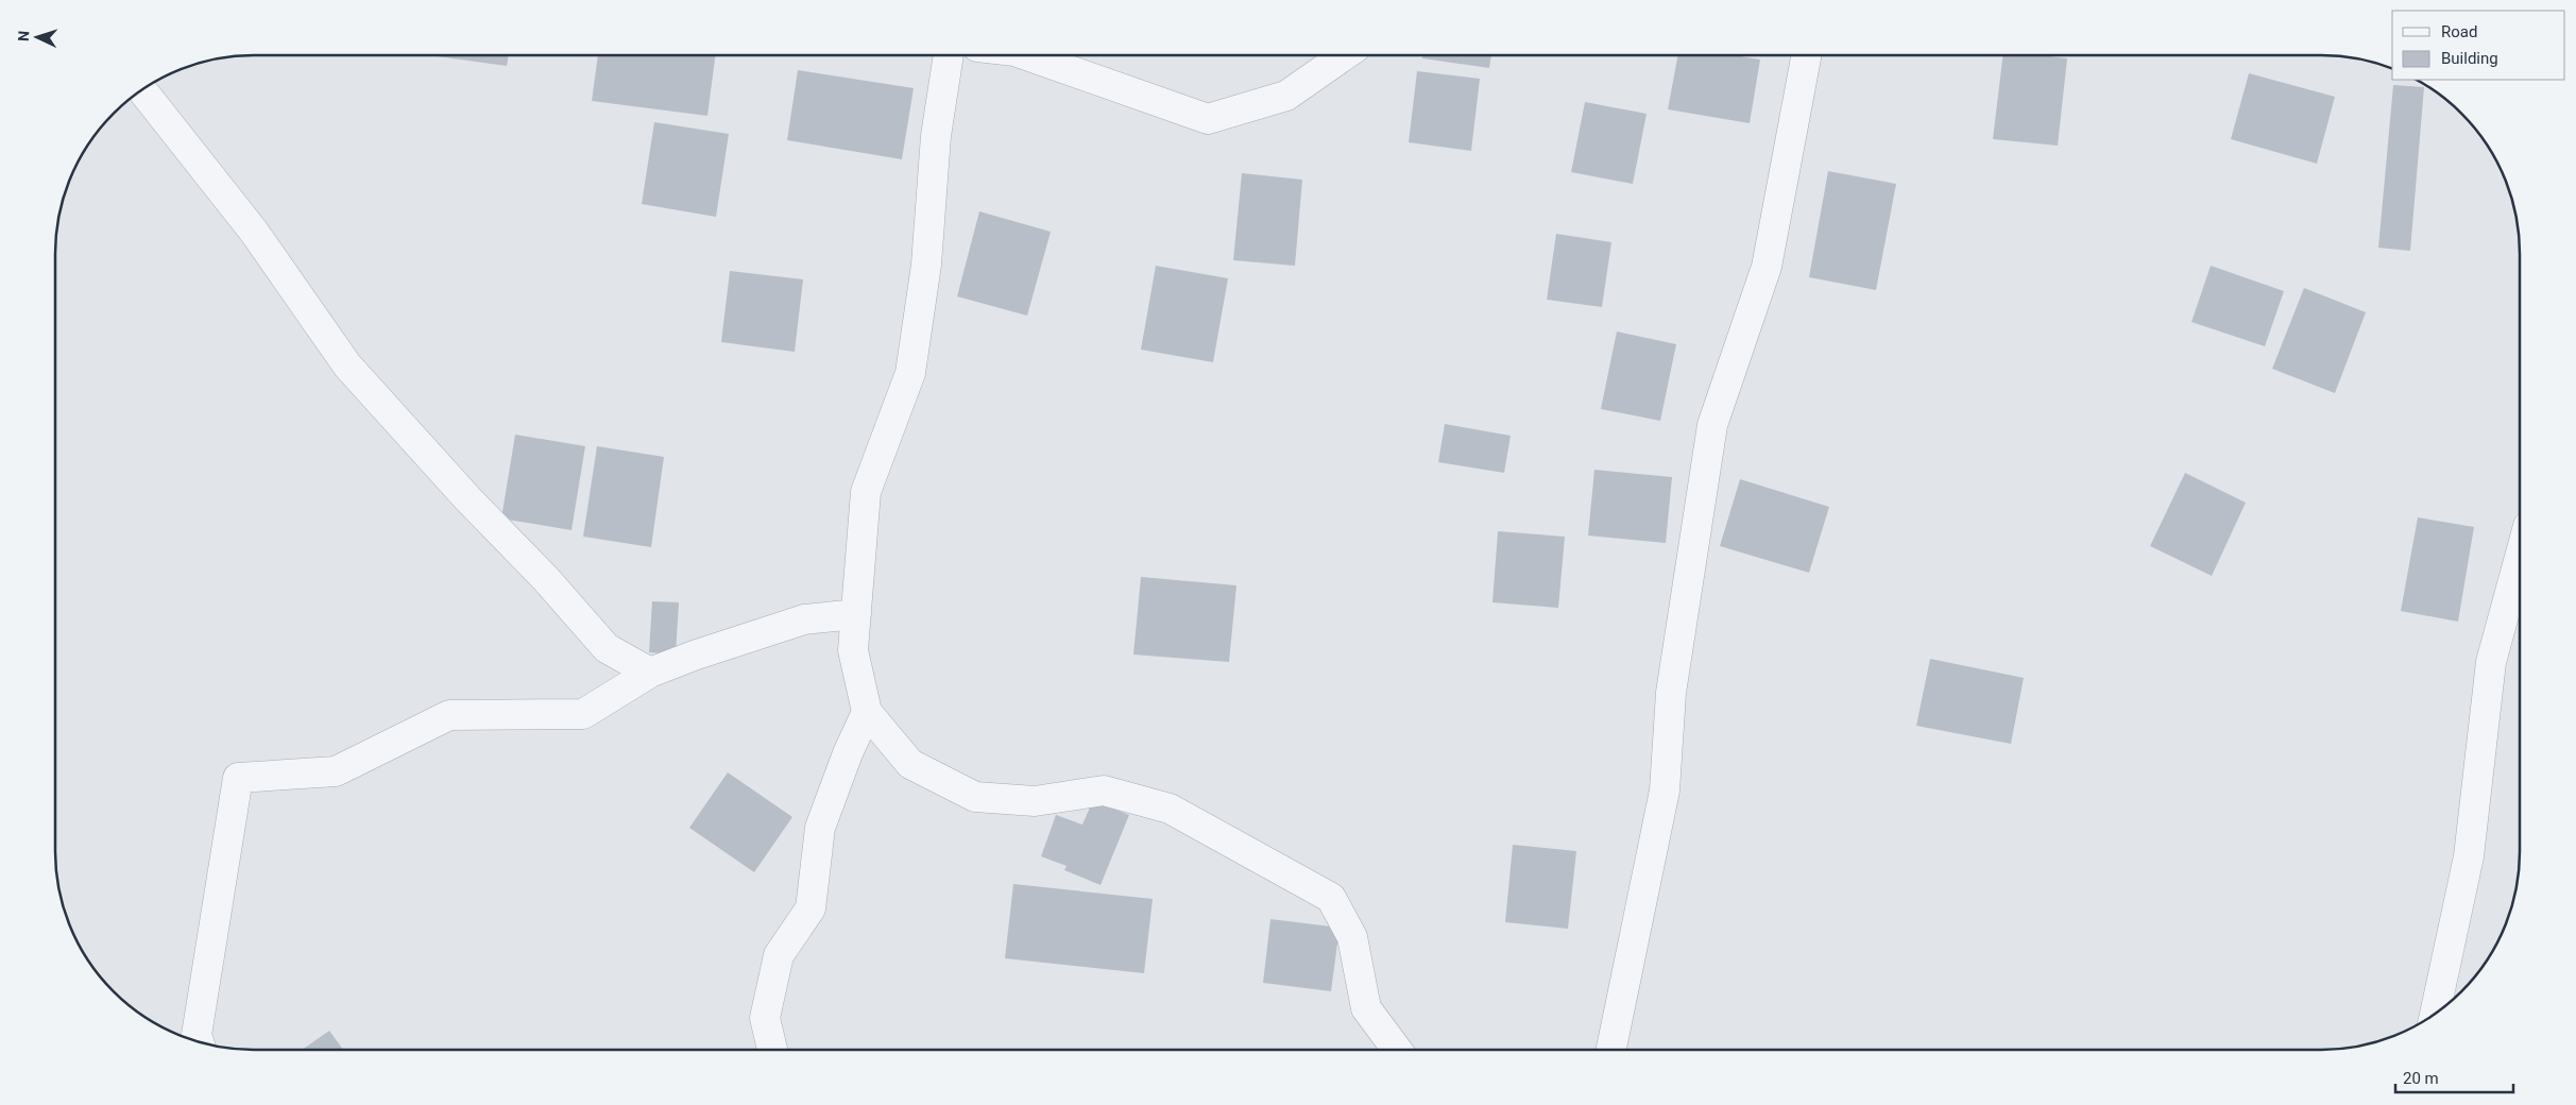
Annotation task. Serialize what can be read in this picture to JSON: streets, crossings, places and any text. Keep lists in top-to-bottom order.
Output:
{
  "legend": ["Road", "Building"],
  "scale_bar": "20 m",
  "north": "left"
}
